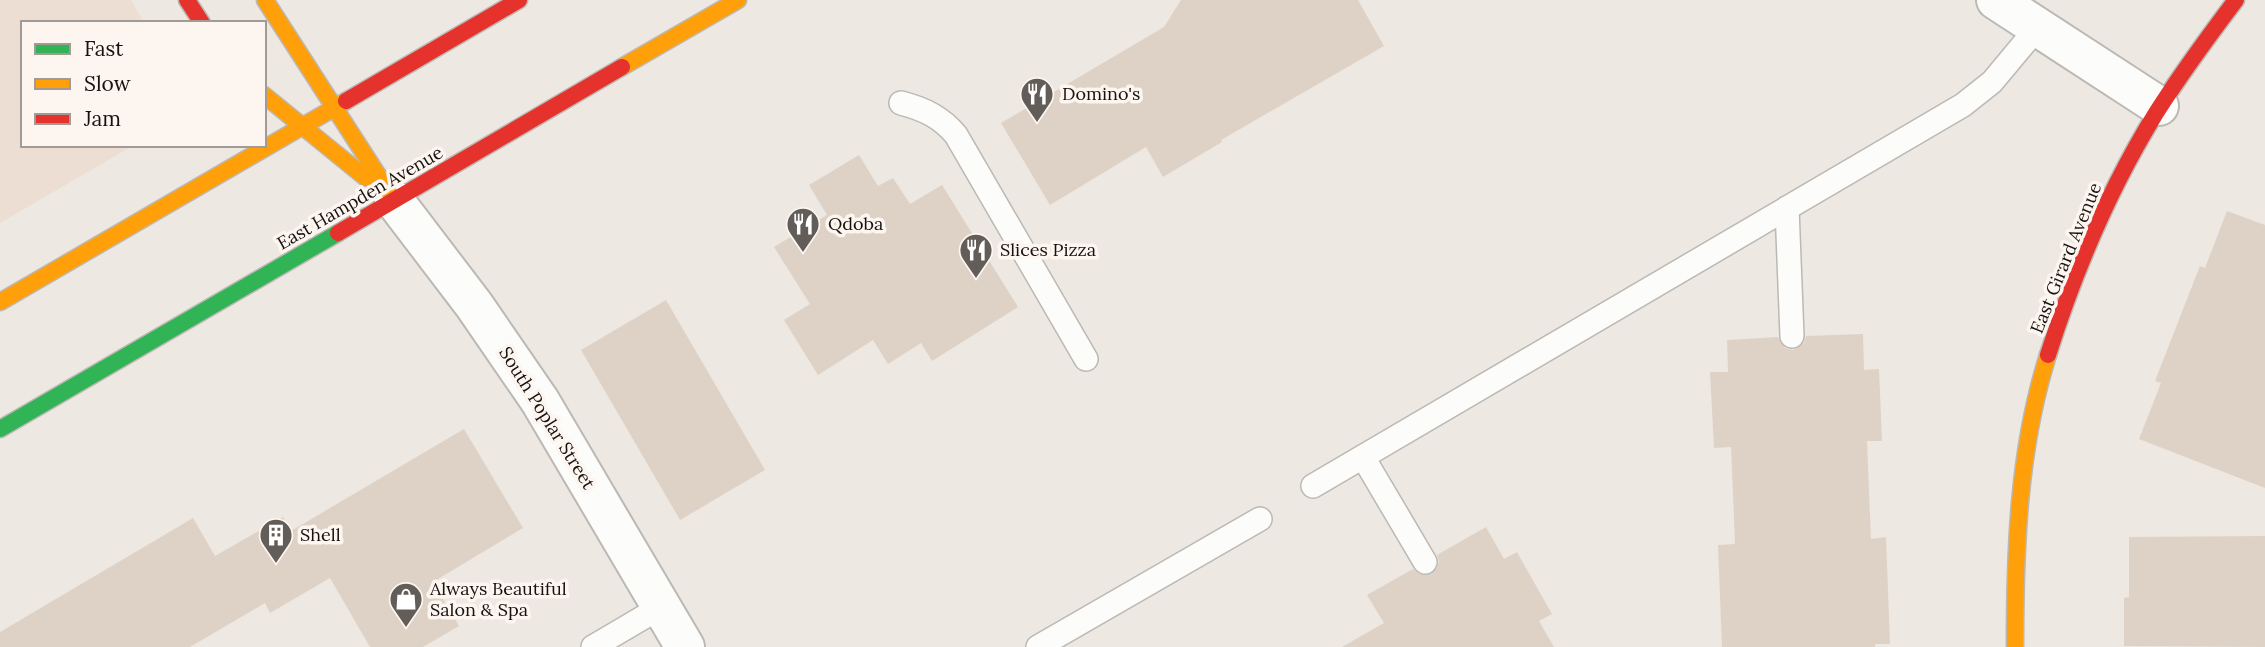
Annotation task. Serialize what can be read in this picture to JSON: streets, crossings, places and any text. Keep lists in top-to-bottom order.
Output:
{
  "streets": {
    "main road": ["East Hampden Avenue", "East Girard Avenue", "South Poplar Street"]
  },
  "crossings": [
    ["East Hampden Avenue", "South Poplar Street"]
  ],
  "places": {
    "restaurant": ["Domino's", "Qdoba", "Slices Pizza"],
    "building": ["Shell"],
    "shop": ["Always Beautiful Salon & Spa"]
  },
  "legend": ["Fast", "Slow", "Jam"]
}
